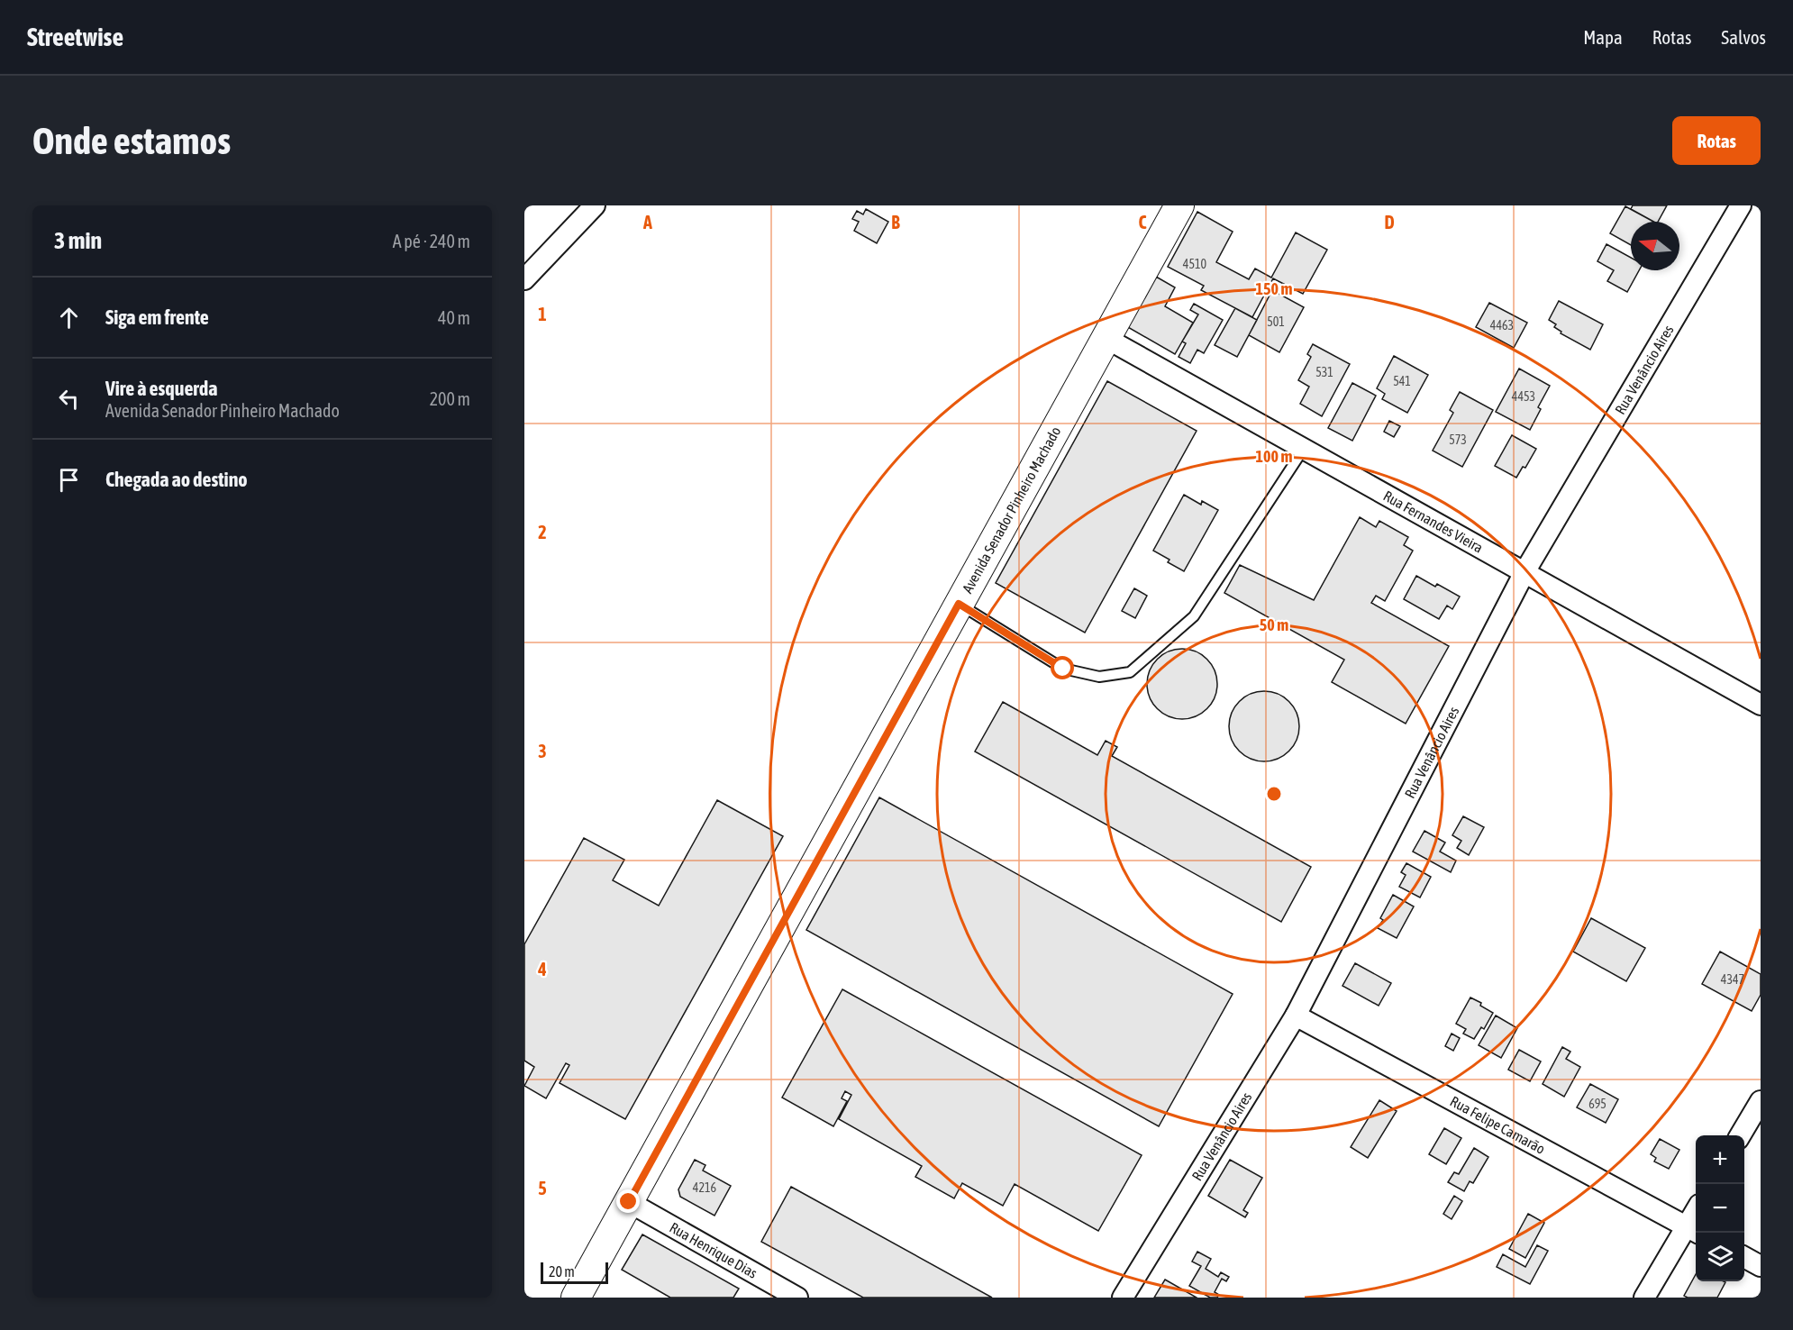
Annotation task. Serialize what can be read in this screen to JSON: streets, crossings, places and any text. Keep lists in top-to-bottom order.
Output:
{
  "streets": {
    "main road": ["Avenida Senador Pinheiro Machado"],
    "street": [
      "Rua Venâncio Aires",
      "Rua Fernandes Vieira",
      "Rua Felipe Camarão",
      "Rua Henrique Dias"
    ]
  },
  "crossings": [
    ["Rua Venâncio Aires", "Rua Fernandes Vieira"],
    ["Rua Venâncio Aires", "Rua Felipe Camarão"],
    ["Avenida Senador Pinheiro Machado", "Rua Fernandes Vieira"],
    ["Avenida Senador Pinheiro Machado", "Rua Henrique Dias"]
  ],
  "house_numbers": [
    "4510",
    "501",
    "4463",
    "531",
    "541",
    "4453",
    "573",
    "4347",
    "695",
    "4216"
  ],
  "scale_bar": "20 m",
  "north": "left",
  "page": {
    "header": "Streetwise",
    "nav": ["Mapa", "Rotas", "Salvos"],
    "buttons": "Rotas",
    "title": "Onde estamos",
    "heading": ["3 min", "A pé · 240 m"],
    "list": [
      ["Siga em frente", "40 m"],
      ["Vire à esquerda", "Avenida Senador Pinheiro Machado", "200 m"],
      "Chegada ao destino"
    ],
    "map_buttons": ["+", "−"],
    "scale": "20 m"
  },
  "grid": {
    "columns": [
      "A",
      "B",
      "C",
      "D"
    ],
    "rows": [
      "1",
      "2",
      "3",
      "4",
      "5"
    ]
  },
  "rings": ["150 m", "100 m", "50 m"]
}
